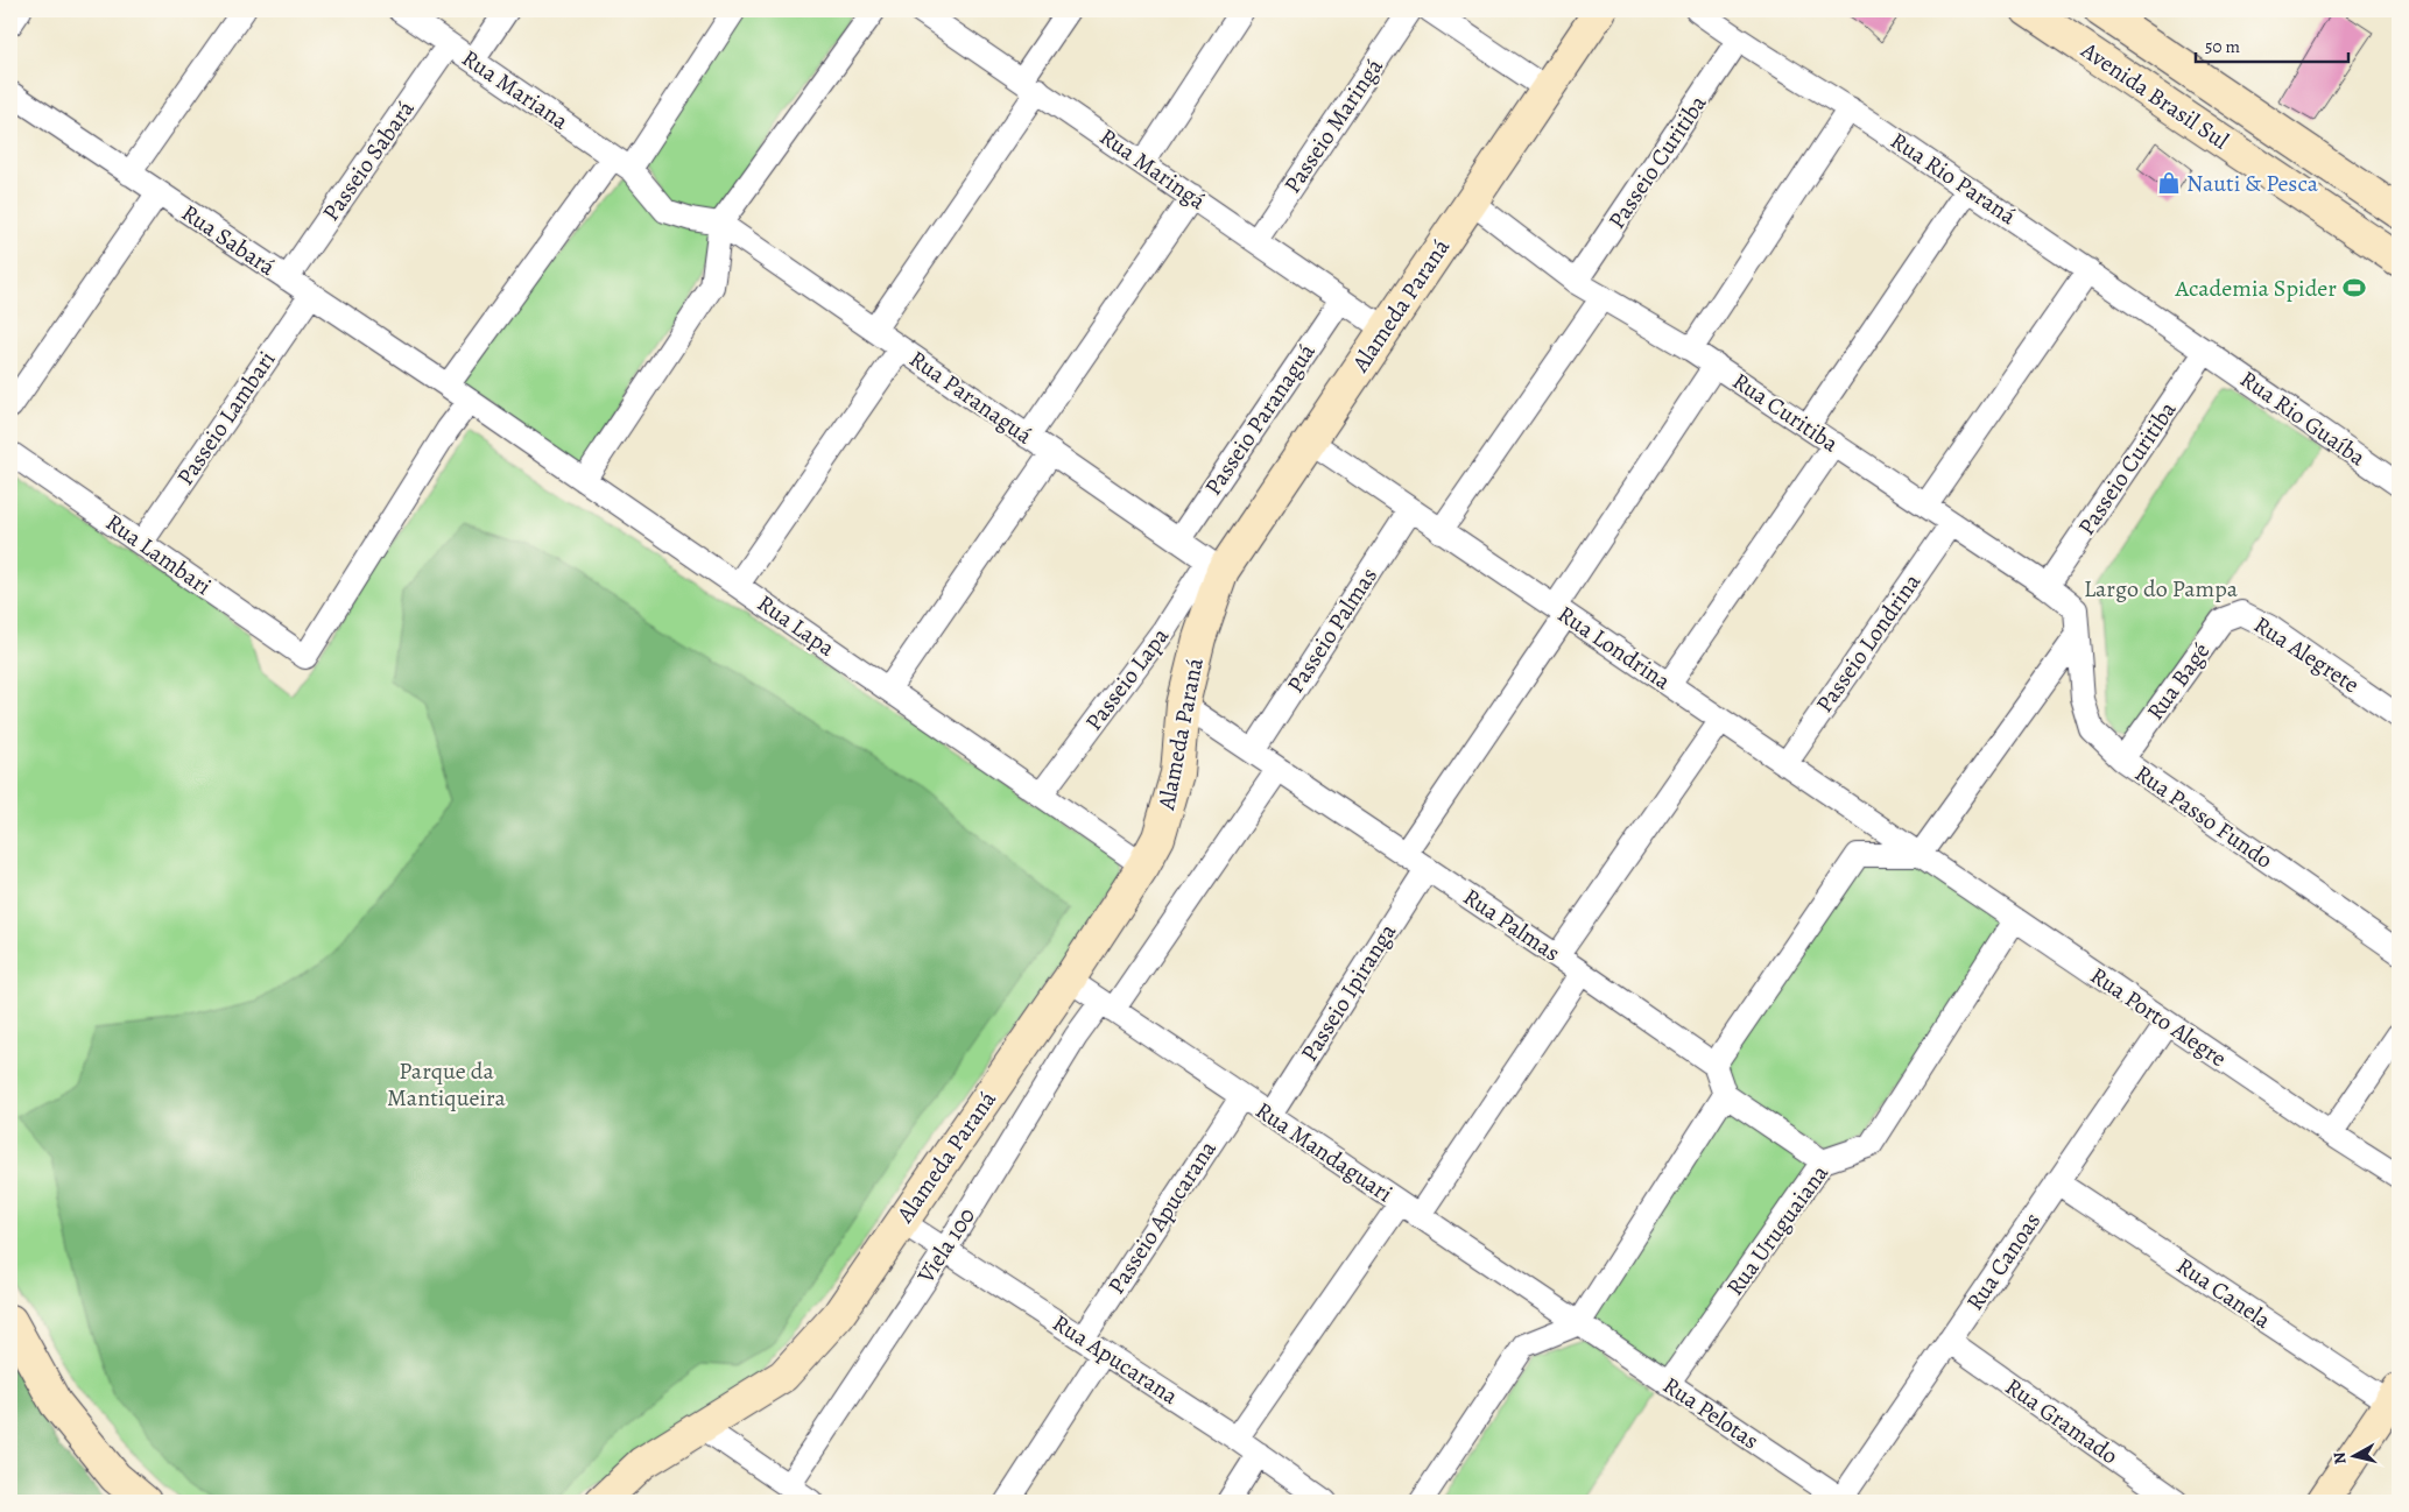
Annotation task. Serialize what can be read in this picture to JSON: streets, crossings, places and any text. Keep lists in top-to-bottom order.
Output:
{
  "streets": {
    "street": [
      "Rua Mariana",
      "Avenida Brasil Sul",
      "Passeio Maringá",
      "Passeio Sabará",
      "Passeio Curitiba",
      "Rua Maringá",
      "Rua Rio Paraná",
      "Rua Sabará",
      "Alameda Paraná",
      "Rua Paranaguá",
      "Rua Curitiba",
      "Passeio Lambari",
      "Rua Rio Guaíba",
      "Passeio Paranaguá",
      "Rua Lambari",
      "Rua Lapa",
      "Passeio Palmas",
      "Passeio Londrina",
      "Rua Londrina",
      "Rua Alegrete",
      "Passeio Lapa",
      "Rua Bagé",
      "Rua Passo Fundo",
      "Rua Palmas",
      "Passeio Ipiranga",
      "Rua Porto Alegre",
      "Rua Mandaguari",
      "Passeio Apucarana",
      "Rua Uruguaiana",
      "Viela 100",
      "Rua Canoas",
      "Rua Canela",
      "Rua Apucarana",
      "Rua Pelotas",
      "Rua Gramado"
    ]
  },
  "crossings": [
    ["Rua Mariana", "Passeio Sabará"],
    ["Rua Mariana", "Rua Paranaguá"],
    ["Passeio Maringá", "Rua Maringá"],
    ["Passeio Sabará", "Rua Sabará"],
    ["Passeio Curitiba", "Rua Rio Paraná"],
    ["Passeio Curitiba", "Rua Curitiba"],
    ["Passeio Curitiba", "Rua Rio Guaíba"],
    ["Rua Maringá", "Alameda Paraná"],
    ["Rua Maringá", "Passeio Paranaguá"],
    ["Rua Rio Paraná", "Rua Rio Guaíba"],
    ["Rua Sabará", "Passeio Lambari"],
    ["Rua Sabará", "Rua Lapa"],
    ["Alameda Paraná", "Rua Paranaguá"],
    ["Alameda Paraná", "Rua Curitiba"],
    ["Alameda Paraná", "Rua Lapa"],
    ["Alameda Paraná", "Rua Londrina"],
    ["Alameda Paraná", "Passeio Lapa"],
    ["Alameda Paraná", "Rua Palmas"],
    ["Alameda Paraná", "Rua Mandaguari"],
    ["Alameda Paraná", "Rua Apucarana"],
    ["Rua Paranaguá", "Passeio Paranaguá"],
    ["Rua Paranaguá", "Passeio Lapa"],
    ["Rua Curitiba", "Passeio Londrina"],
    ["Rua Curitiba", "Rua Passo Fundo"],
    ["Passeio Lambari", "Rua Lambari"],
    ["Rua Lambari", "Rua Lapa"],
    ["Rua Lapa", "Passeio Lapa"],
    ["Passeio Palmas", "Rua Londrina"],
    ["Passeio Palmas", "Rua Palmas"],
    ["Passeio Londrina", "Rua Londrina"],
    ["Rua Londrina", "Rua Porto Alegre"],
    ["Rua Alegrete", "Rua Bagé"],
    ["Rua Bagé", "Rua Passo Fundo"],
    ["Rua Palmas", "Passeio Ipiranga"],
    ["Passeio Ipiranga", "Rua Mandaguari"],
    ["Rua Porto Alegre", "Rua Uruguaiana"],
    ["Rua Porto Alegre", "Rua Canoas"],
    ["Rua Mandaguari", "Passeio Apucarana"],
    ["Rua Mandaguari", "Viela 100"],
    ["Rua Mandaguari", "Rua Pelotas"],
    ["Passeio Apucarana", "Rua Apucarana"],
    ["Rua Uruguaiana", "Rua Pelotas"],
    ["Viela 100", "Rua Apucarana"],
    ["Rua Canoas", "Rua Canela"],
    ["Rua Canoas", "Rua Pelotas"],
    ["Rua Canoas", "Rua Gramado"]
  ],
  "parks": ["Largo do Pampa", "Parque da Mantiqueira"],
  "places": {
    "shop": ["Nauti & Pesca"],
    "sports": ["Academia Spider"]
  },
  "scale_bar": "50 m",
  "north": "left"
}
